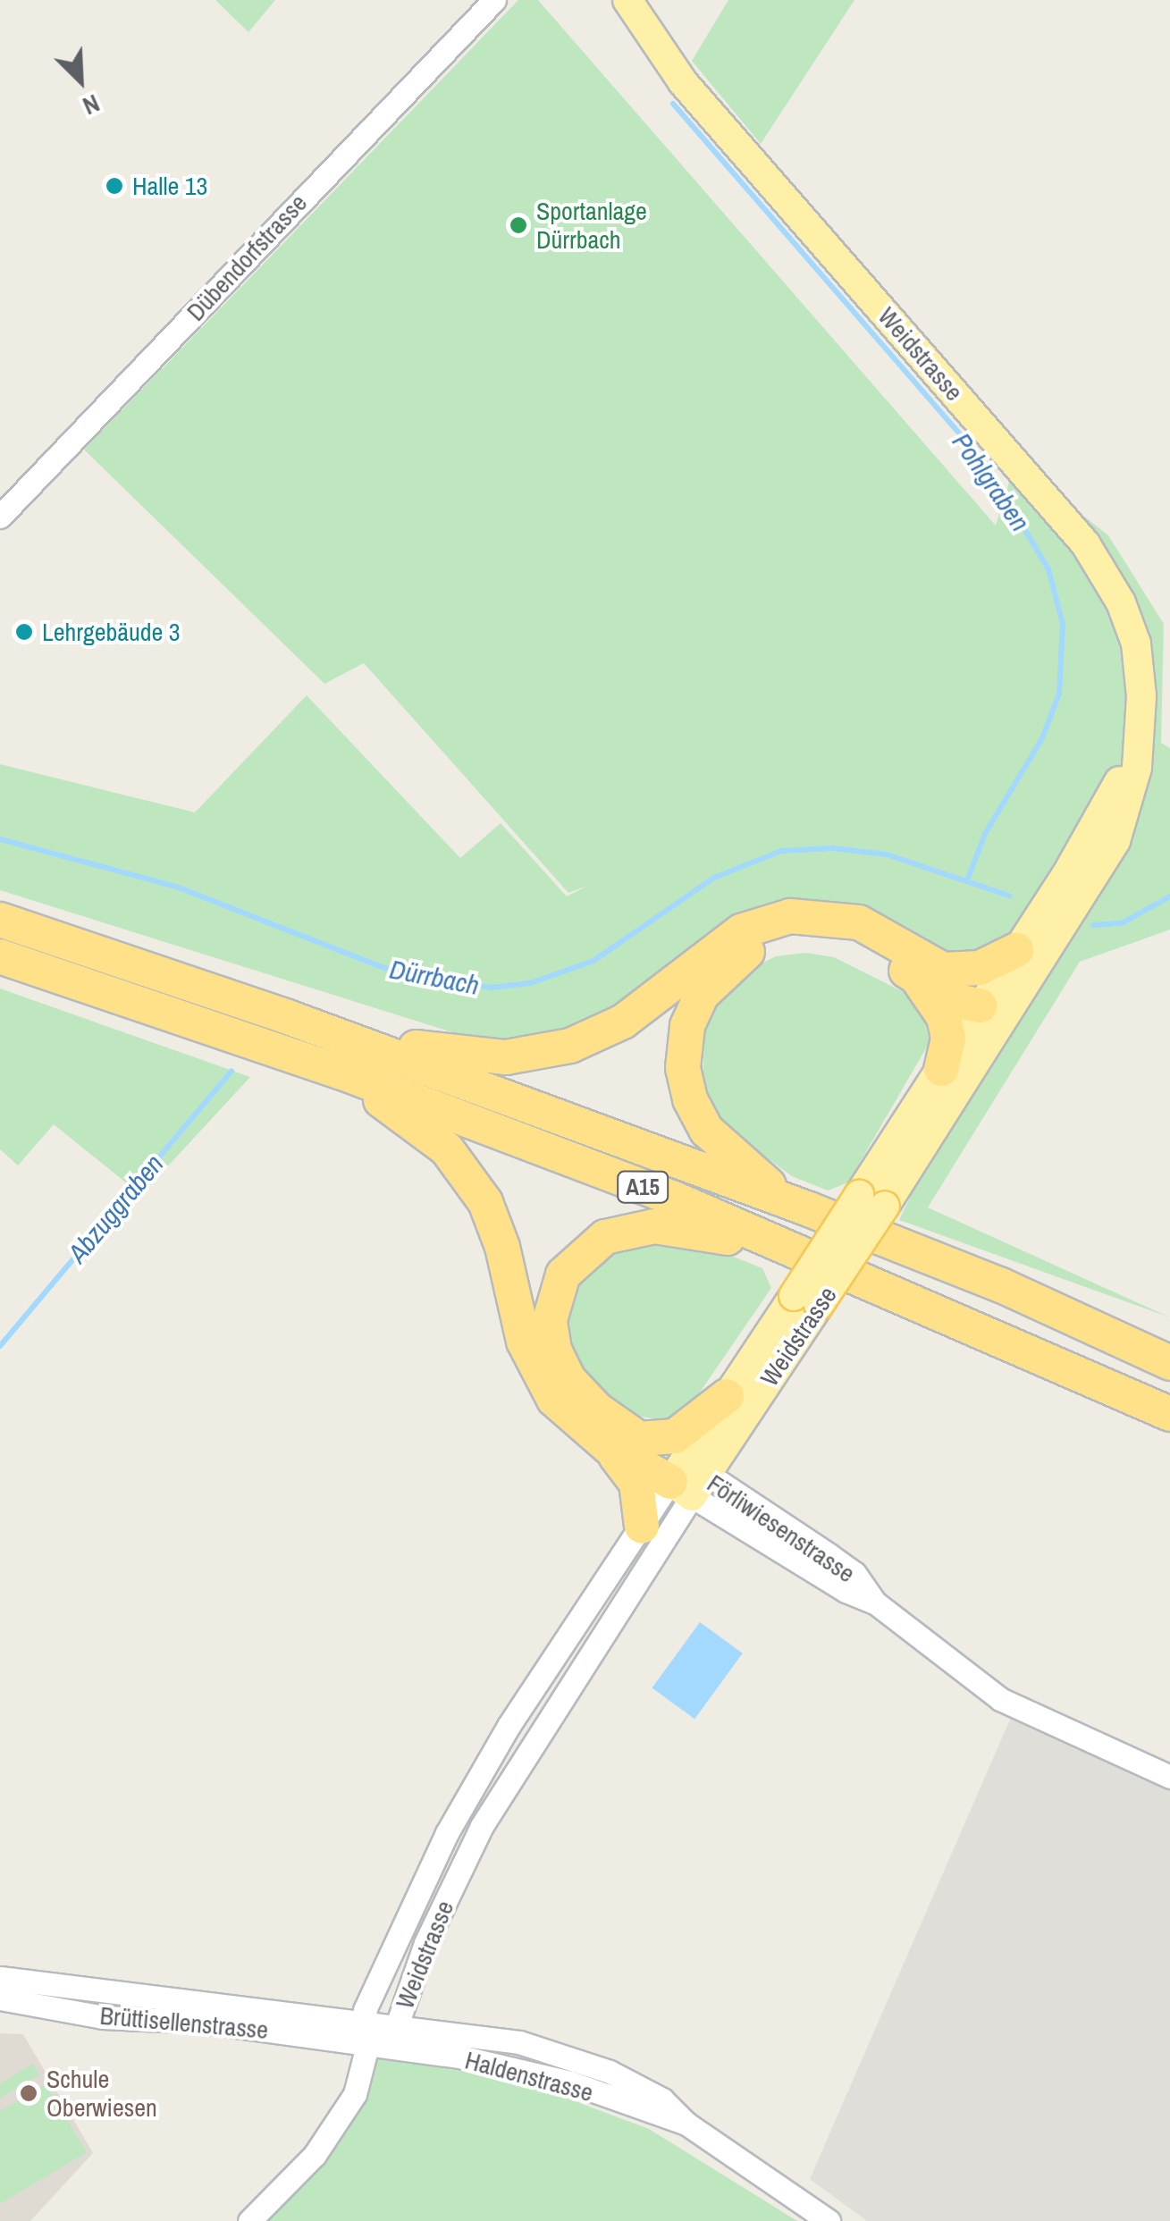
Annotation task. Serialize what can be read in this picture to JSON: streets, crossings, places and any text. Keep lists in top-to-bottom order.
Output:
{
  "streets": {
    "highway": ["A15"],
    "main road": ["Weidstrasse"],
    "street": [
      "Dübendorfstrasse",
      "Förliwiesenstrasse",
      "Brüttisellenstrasse",
      "Haldenstrasse"
    ]
  },
  "crossings": [
    ["Weidstrasse", "Förliwiesenstrasse"],
    ["Weidstrasse", "Brüttisellenstrasse"],
    ["Weidstrasse", "Haldenstrasse"],
    ["Brüttisellenstrasse", "Haldenstrasse"]
  ],
  "water": ["Pohlgraben", "Dürrbach", "Abzuggraben"],
  "places": [
    "Halle 13",
    "Sportanlage Dürrbach",
    "Lehrgebäude 3",
    "Schule Oberwiesen"
  ],
  "north": "bottom right"
}
